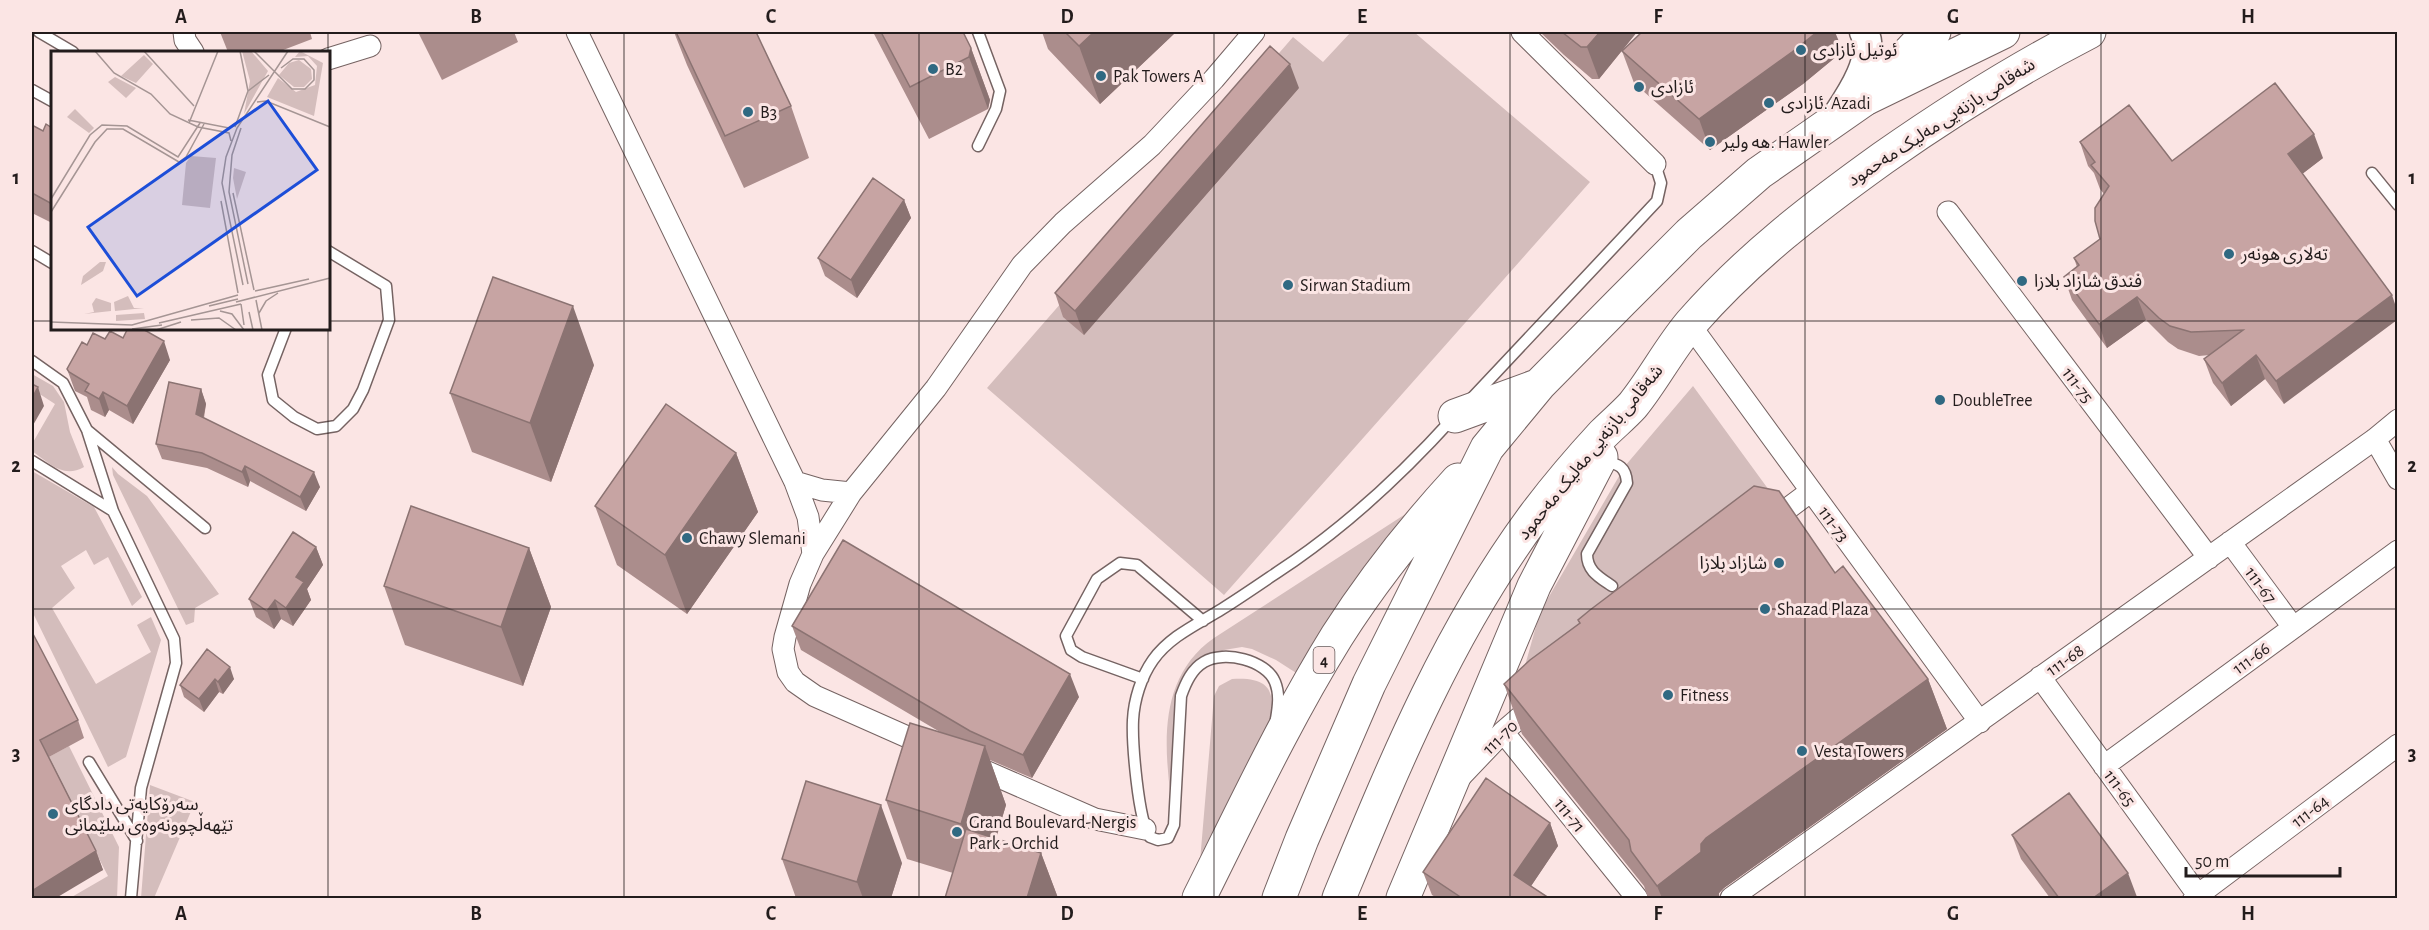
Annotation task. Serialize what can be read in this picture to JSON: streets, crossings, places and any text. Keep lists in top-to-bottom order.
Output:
{
  "streets": {
    "main road": ["شەقامی بازنەیی مەلیک مەحمود", "4"],
    "street": [
      "111-75",
      "111-73",
      "111-67",
      "111-66",
      "111-68",
      "111-70",
      "111-65",
      "111-64",
      "111-71"
    ]
  },
  "crossings": [
    ["شەقامی بازنەیی مەلیک مەحمود", "111-73"],
    ["111-75", "111-68"],
    ["111-73", "111-68"],
    ["111-67", "111-66"],
    ["111-67", "111-68"],
    ["111-66", "111-65"],
    ["111-68", "111-65"],
    ["111-70", "111-71"],
    ["111-65", "111-64"]
  ],
  "places": [
    "ئوتیل ئازادی",
    "B2",
    "Pak Towers A",
    "ئازادی",
    "ئازادى. Azadi",
    "B3",
    "هه ولير. Hawler",
    "تەلاری هونەر",
    "فندق شازاد بلازا",
    "Sirwan Stadium",
    "DoubleTree",
    "Chawy Slemani",
    "شازاد بلازا",
    "Shazad Plaza",
    "Fitness",
    "Vesta Towers",
    "سەرۆکایەتی دادگای تێهەڵچوونەوەی سلێمانی",
    "Grand Boulevard-Nergis Park - Orchid"
  ],
  "scale_bar": "50 m",
  "grid": {
    "columns": [
      "A",
      "B",
      "C",
      "D",
      "E",
      "F",
      "G",
      "H"
    ],
    "rows": ["1", "2", "3"]
  }
}
